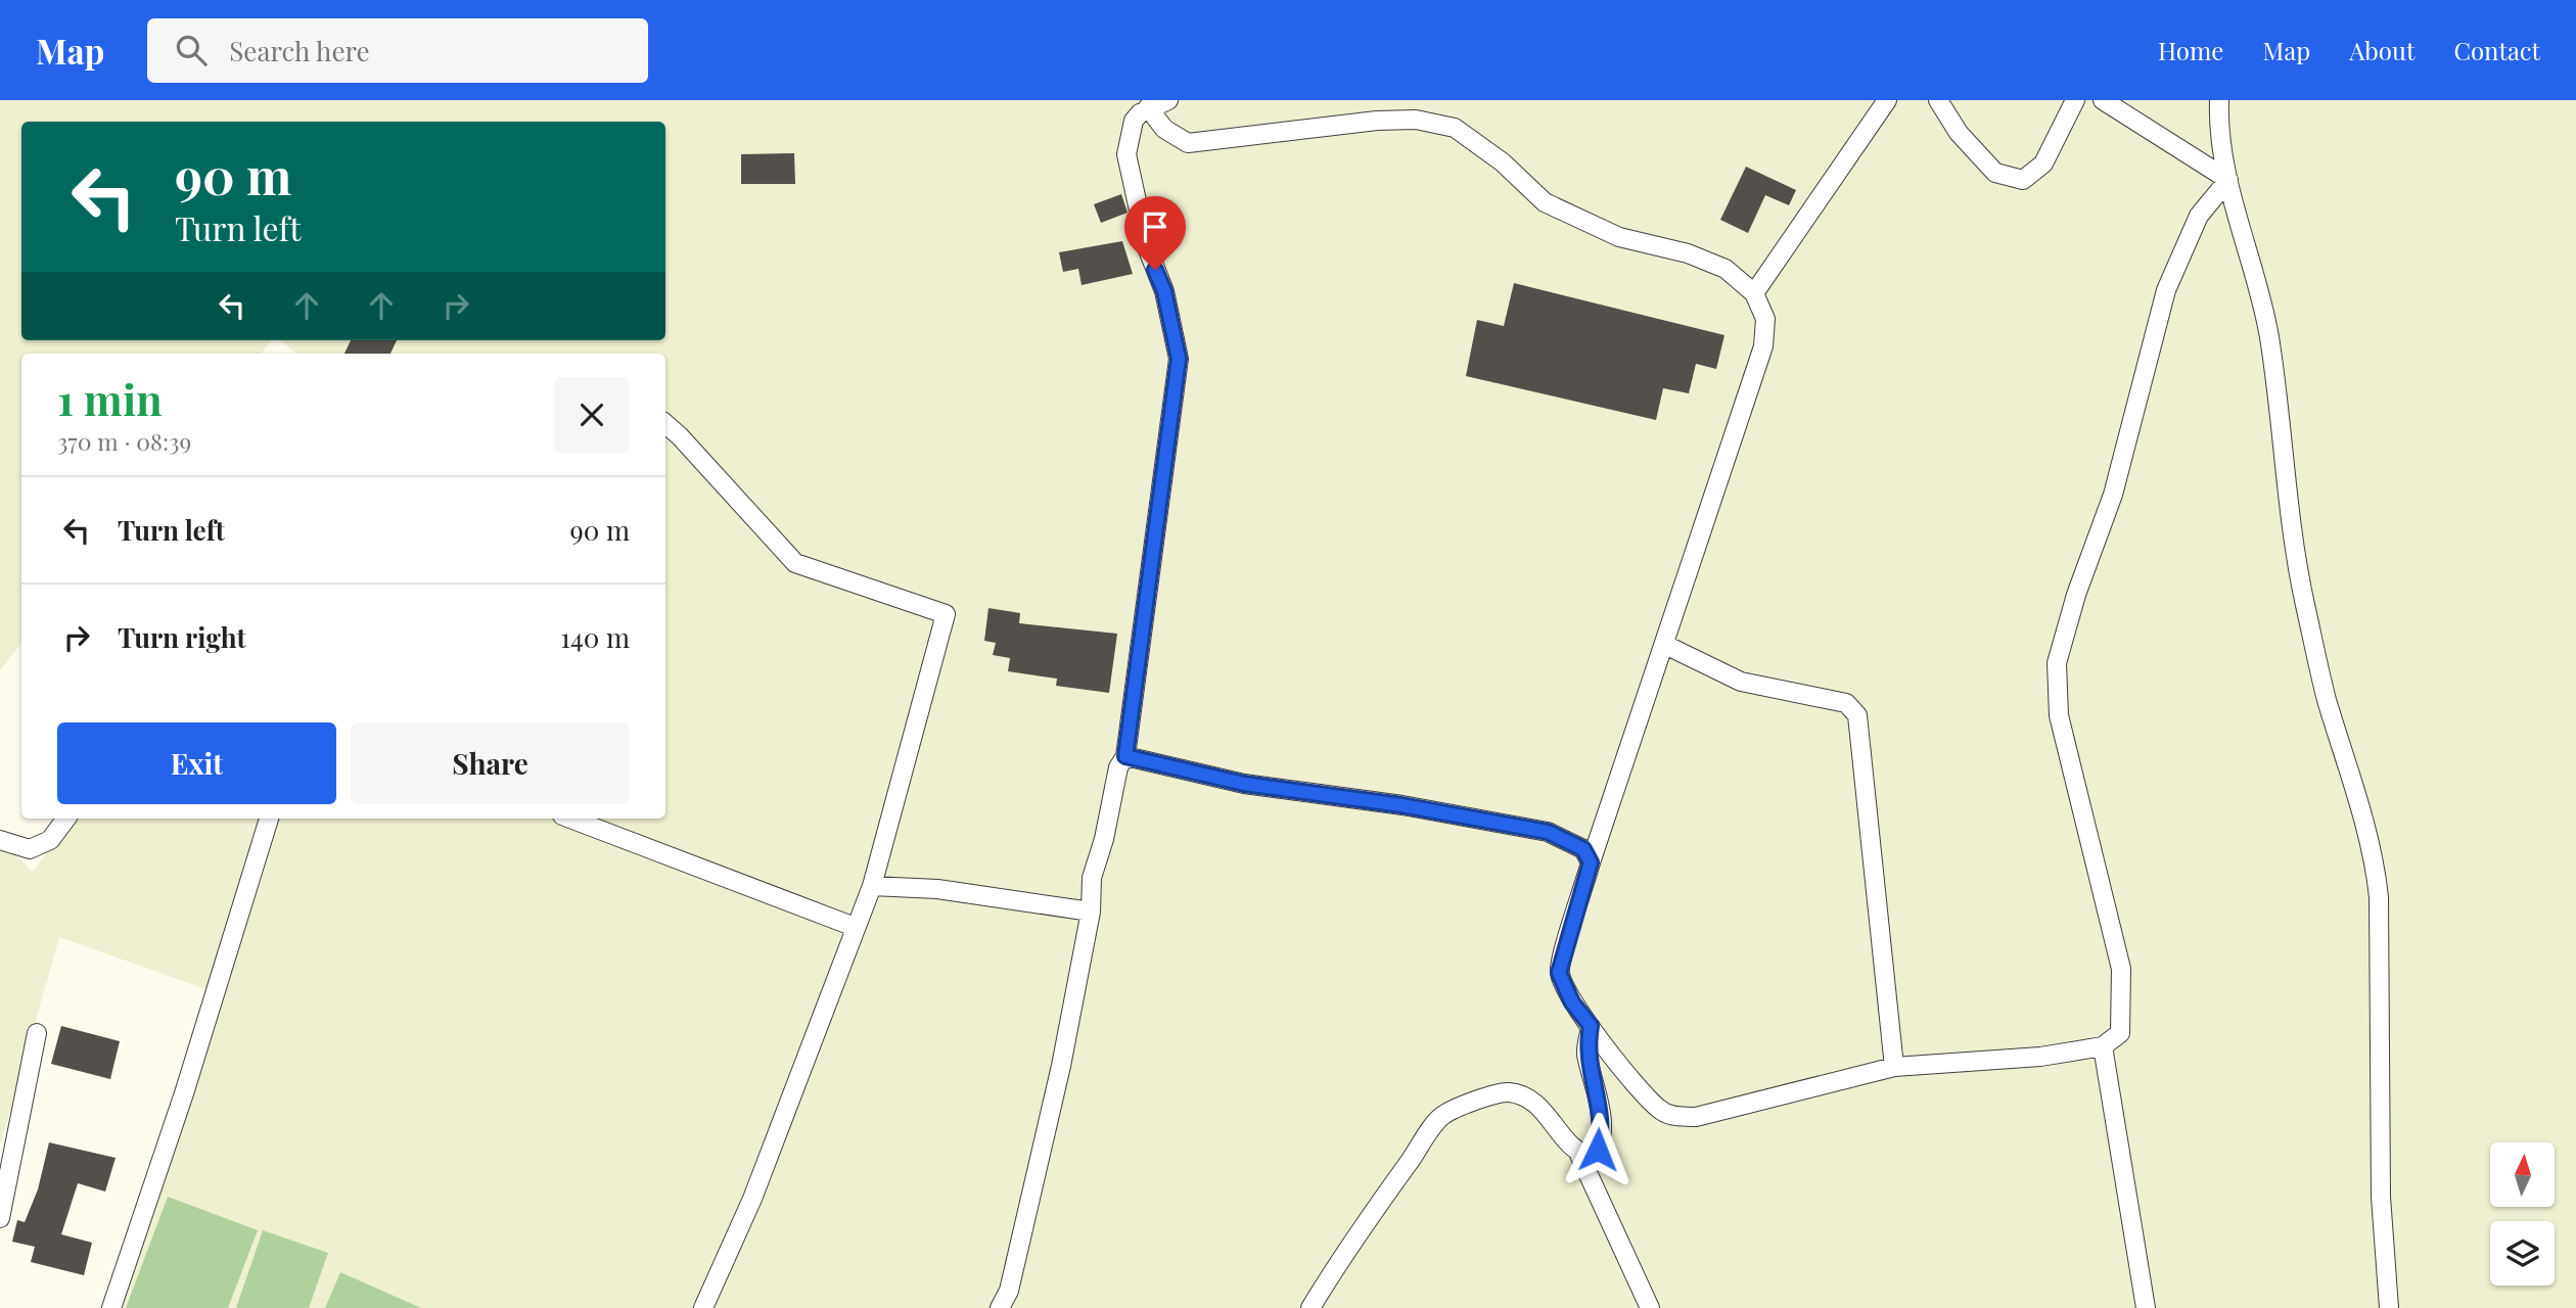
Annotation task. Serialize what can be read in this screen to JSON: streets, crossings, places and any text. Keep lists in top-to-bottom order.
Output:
{
  "north": "top",
  "page": {
    "header": "Map",
    "search": "Search here",
    "nav": [
      "Home",
      "Map",
      "About",
      "Contact"
    ],
    "turn": ["90 m", "Turn left"],
    "heading": ["1 min", "370 m · 08:39"],
    "list": [
      {
        "name": "Turn left",
        "value": "90 m"
      },
      {
        "name": "Turn right",
        "value": "140 m"
      }
    ],
    "buttons": ["Exit", "Share"]
  }
}
